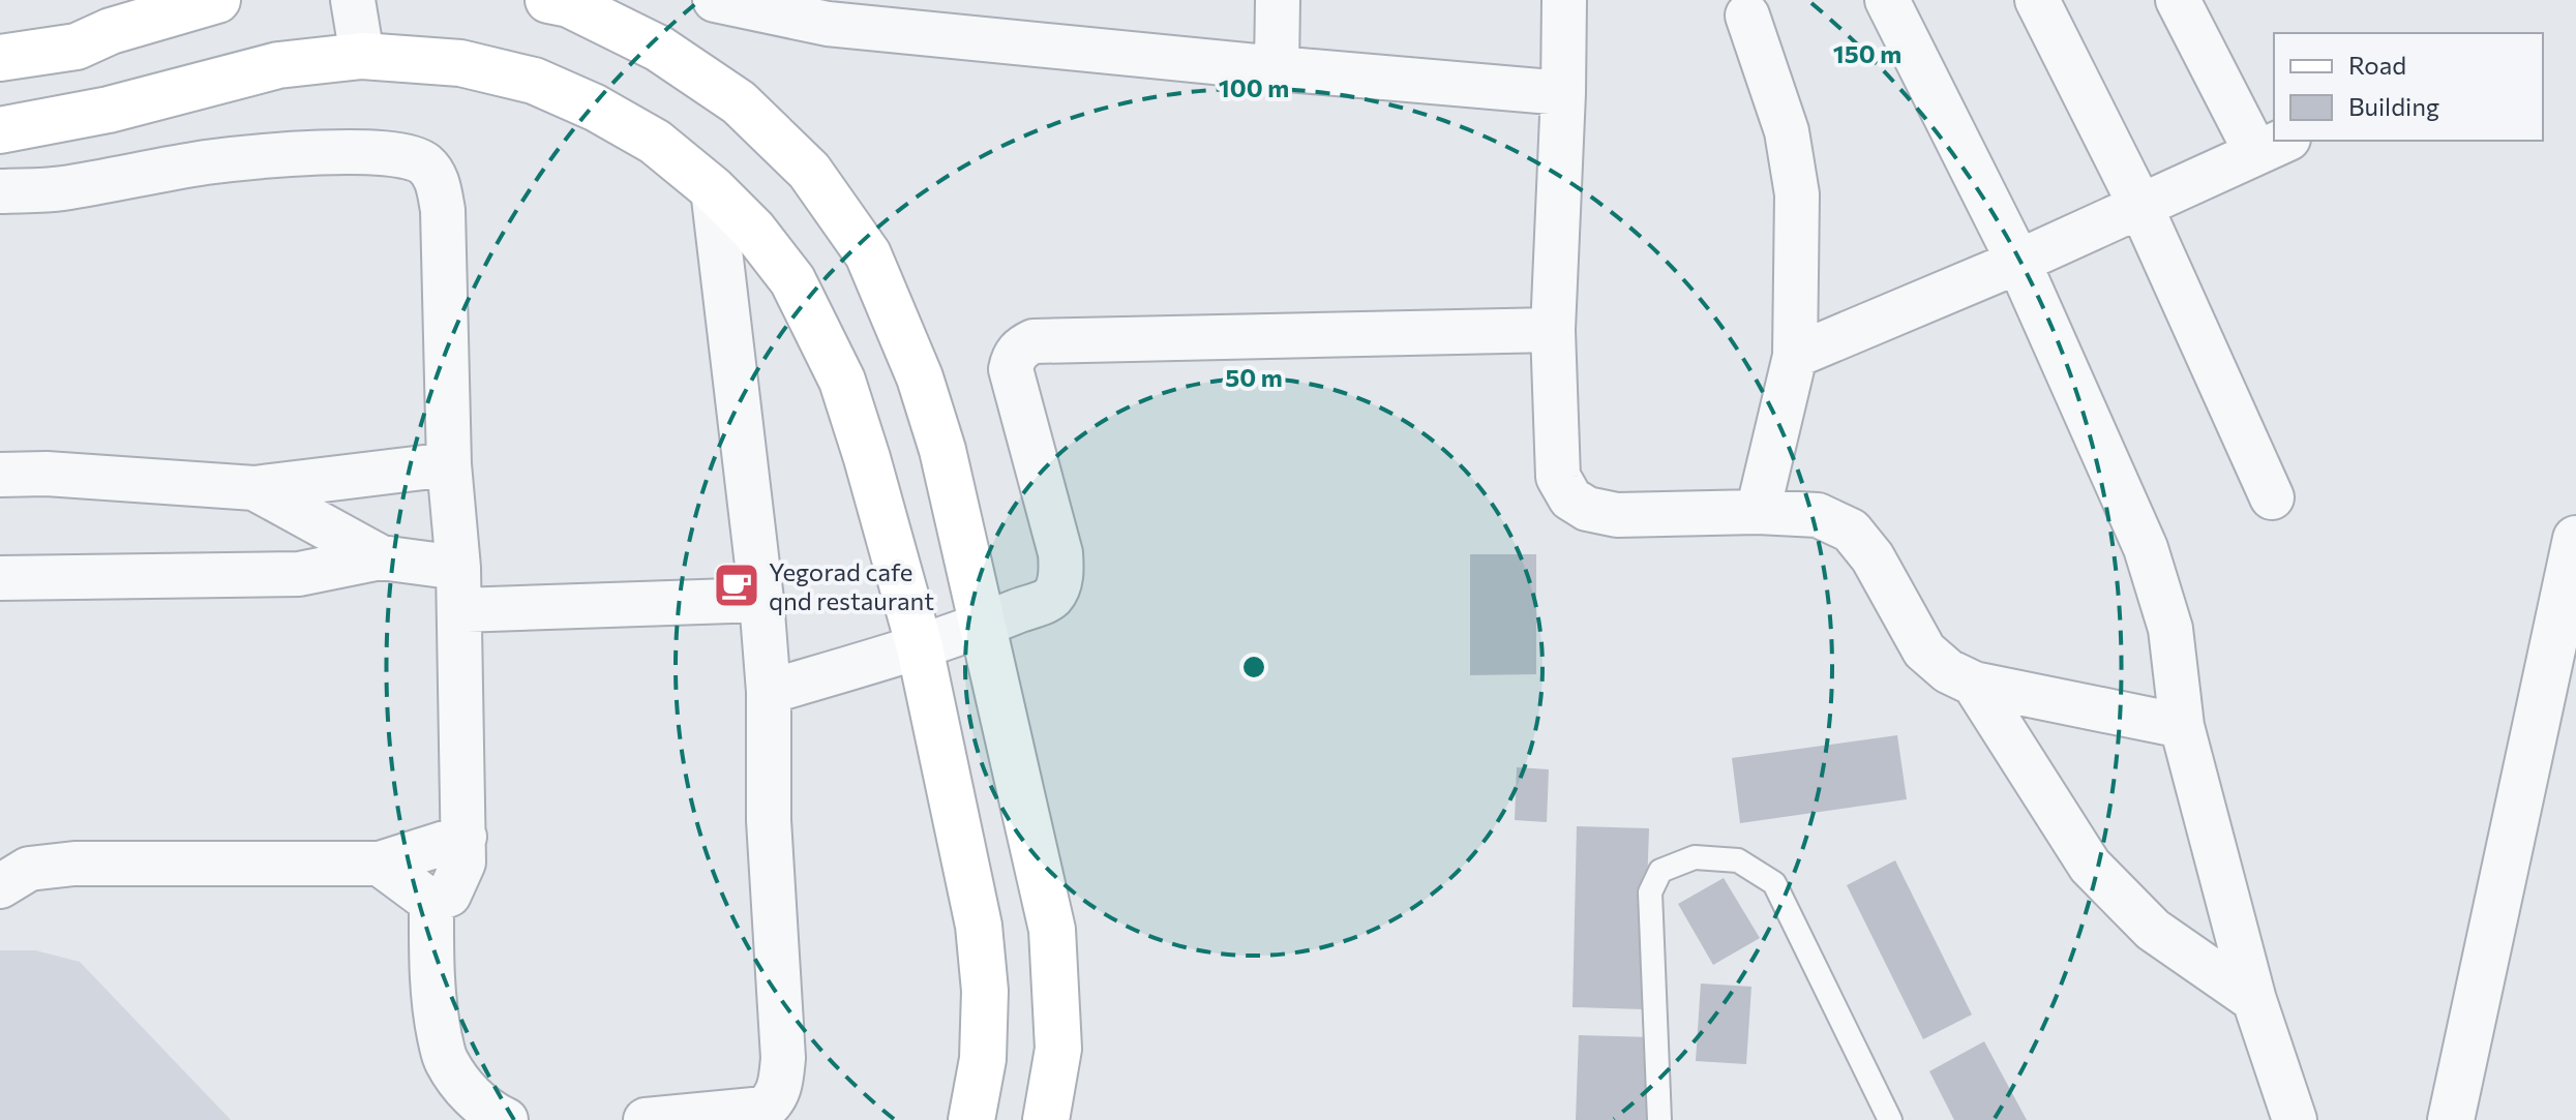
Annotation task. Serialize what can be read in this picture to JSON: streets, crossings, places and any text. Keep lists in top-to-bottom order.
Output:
{
  "places": {
    "cafe": ["Yegorad cafe qnd restaurant"]
  },
  "legend": ["Road", "Building"],
  "rings": ["150 m", "100 m", "50 m"]
}
